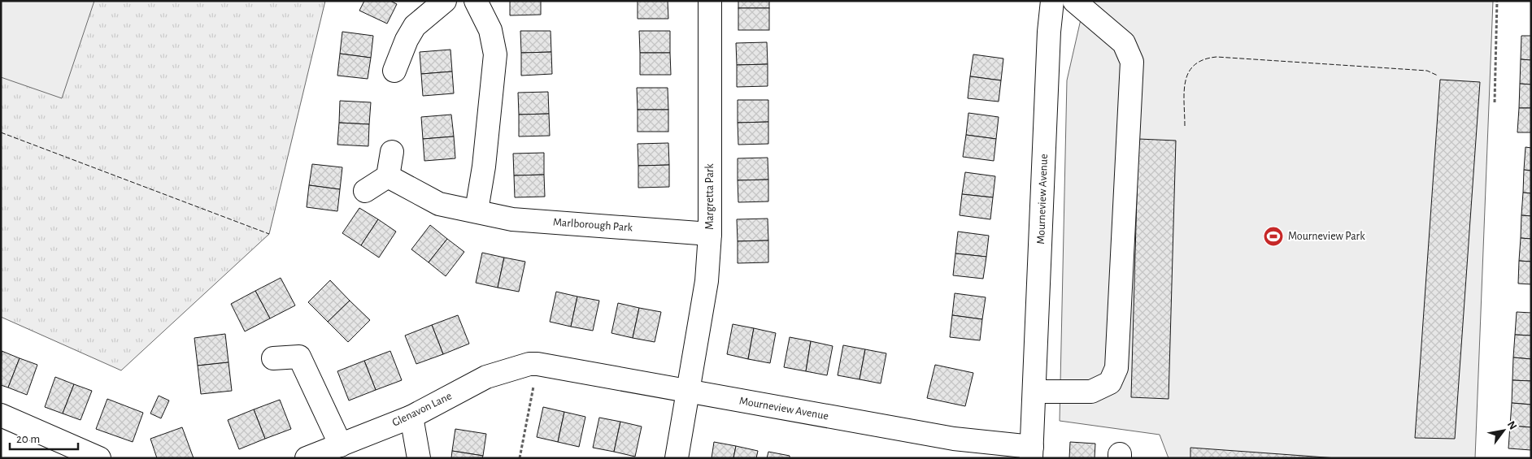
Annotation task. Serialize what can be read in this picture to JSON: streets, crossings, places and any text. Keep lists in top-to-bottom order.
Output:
{
  "streets": {
    "street": [
      "Margretta Park",
      "Mourneview Avenue",
      "Marlborough Park",
      "Glenavon Lane"
    ]
  },
  "crossings": [
    ["Margretta Park", "Mourneview Avenue"],
    ["Margretta Park", "Marlborough Park"],
    ["Mourneview Avenue", "Glenavon Lane"]
  ],
  "places": {
    "sports": ["Mourneview Park"]
  },
  "scale_bar": "20 m",
  "north": "top right"
}
